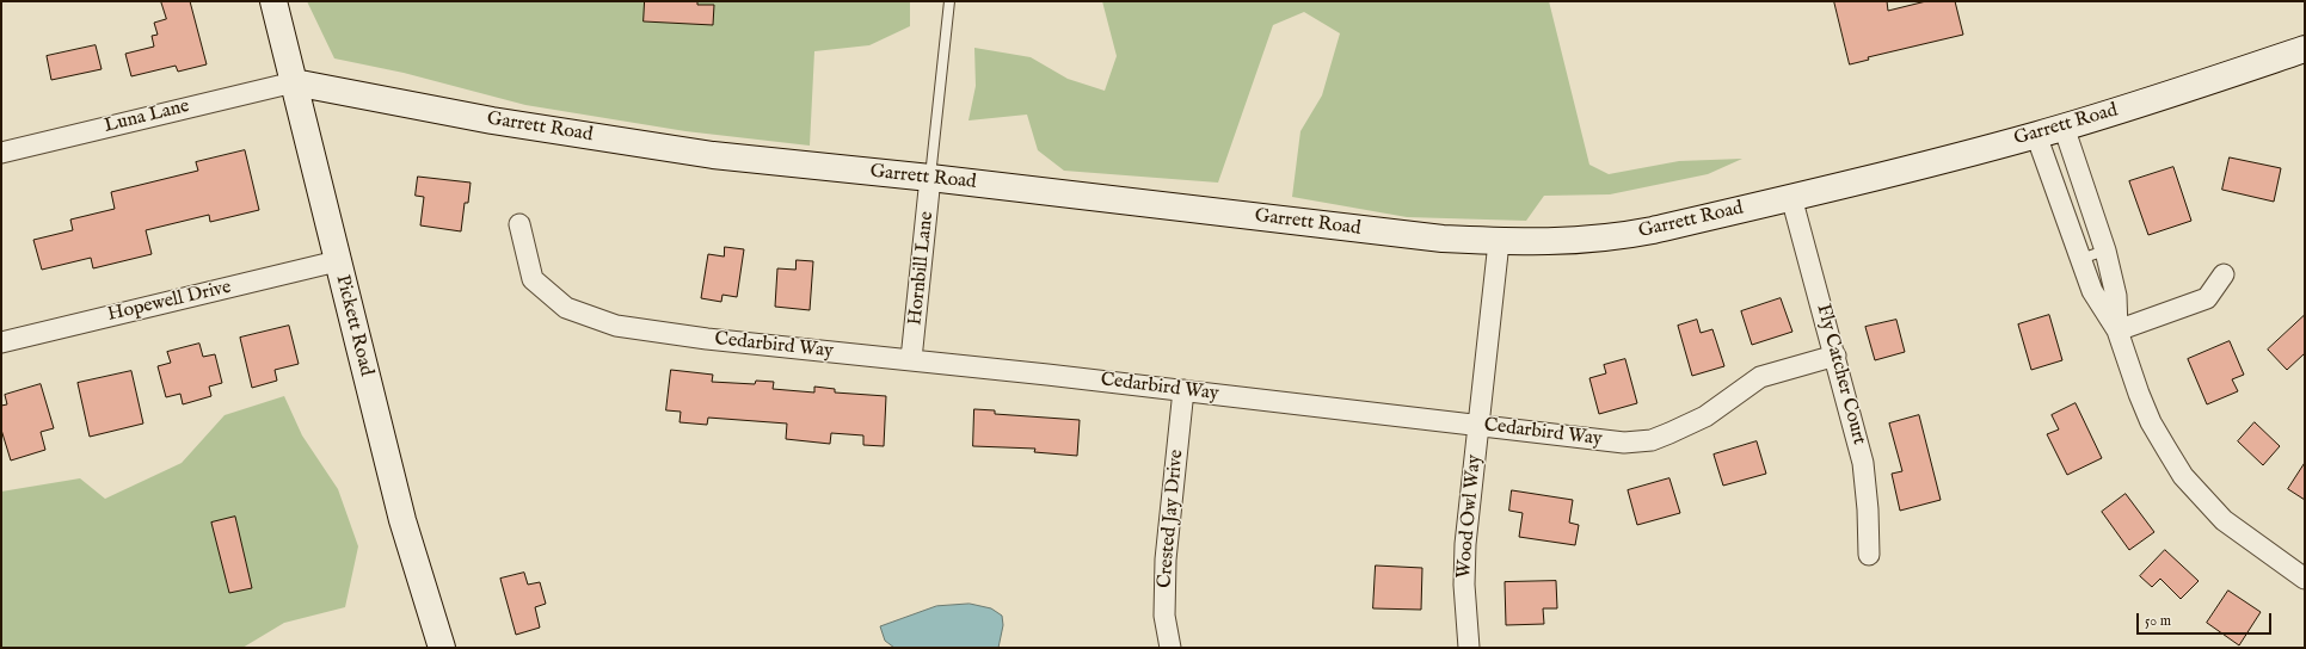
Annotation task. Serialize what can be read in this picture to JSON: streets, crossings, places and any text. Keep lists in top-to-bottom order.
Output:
{
  "streets": {
    "street": [
      "Luna Lane",
      "Garrett Road",
      "Hornbill Lane",
      "Hopewell Drive",
      "Pickett Road",
      "Cedarbird Way",
      "Fly Catcher Court",
      "Wood Owl Way",
      "Crested Jay Drive"
    ]
  },
  "crossings": [
    ["Luna Lane", "Garrett Road"],
    ["Luna Lane", "Pickett Road"],
    ["Garrett Road", "Hornbill Lane"],
    ["Garrett Road", "Pickett Road"],
    ["Garrett Road", "Fly Catcher Court"],
    ["Garrett Road", "Wood Owl Way"],
    ["Hornbill Lane", "Cedarbird Way"],
    ["Hopewell Drive", "Pickett Road"],
    ["Cedarbird Way", "Fly Catcher Court"],
    ["Cedarbird Way", "Wood Owl Way"],
    ["Cedarbird Way", "Crested Jay Drive"]
  ],
  "scale_bar": "50 m"
}
